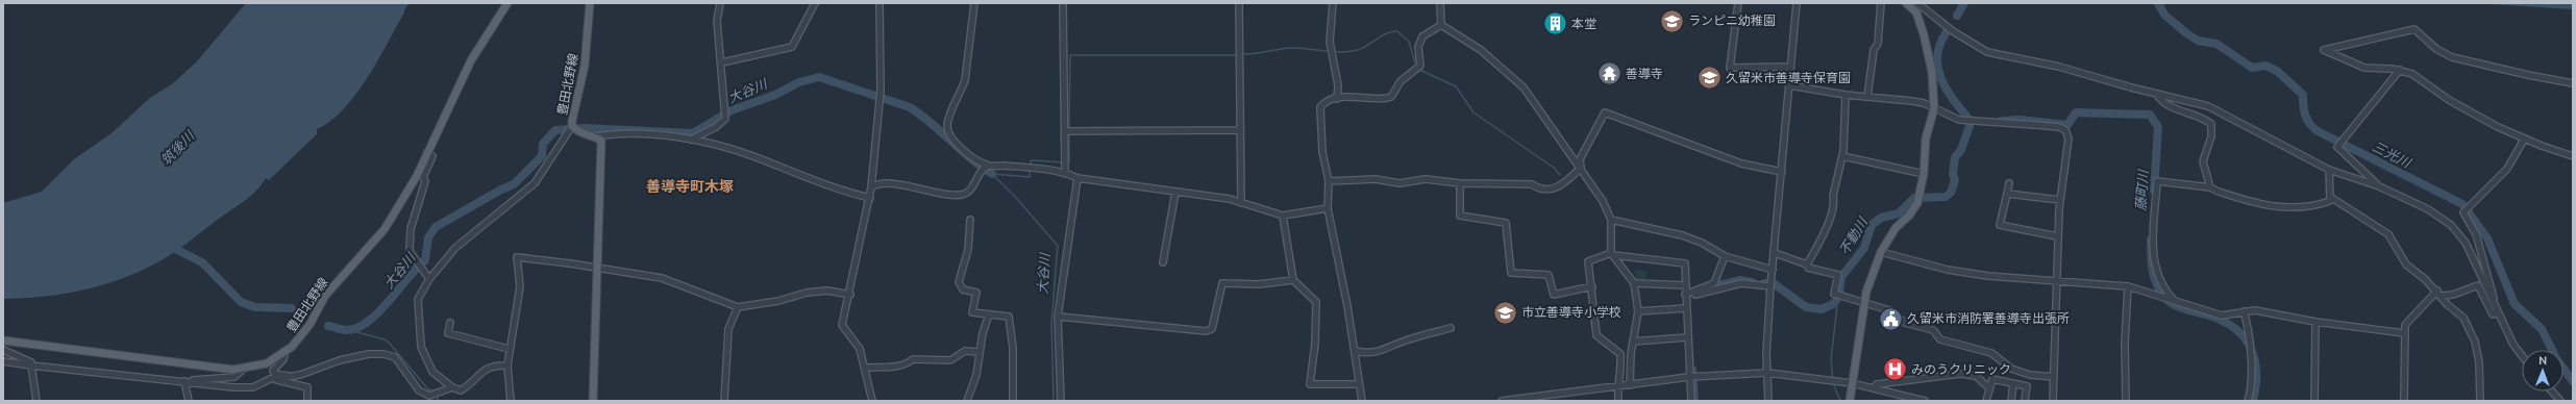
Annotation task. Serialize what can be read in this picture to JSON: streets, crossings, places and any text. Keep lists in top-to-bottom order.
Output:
{
  "streets": {
    "main road": ["豊田北野線"]
  },
  "districts": ["善導寺町木塚"],
  "water": [
    "大谷川",
    "筑後川",
    "三光川",
    "藤町川",
    "不動川"
  ],
  "places": {
    "school or university": ["ランピニ幼稚園", "久留米市善導寺保育園", "市立善導寺小学校"],
    "building": ["本堂"],
    "temple": ["善導寺"],
    "public building": ["久留米市消防署善導寺出張所"],
    "hospital": ["みのうクリニック"]
  },
  "north": "top"
}
